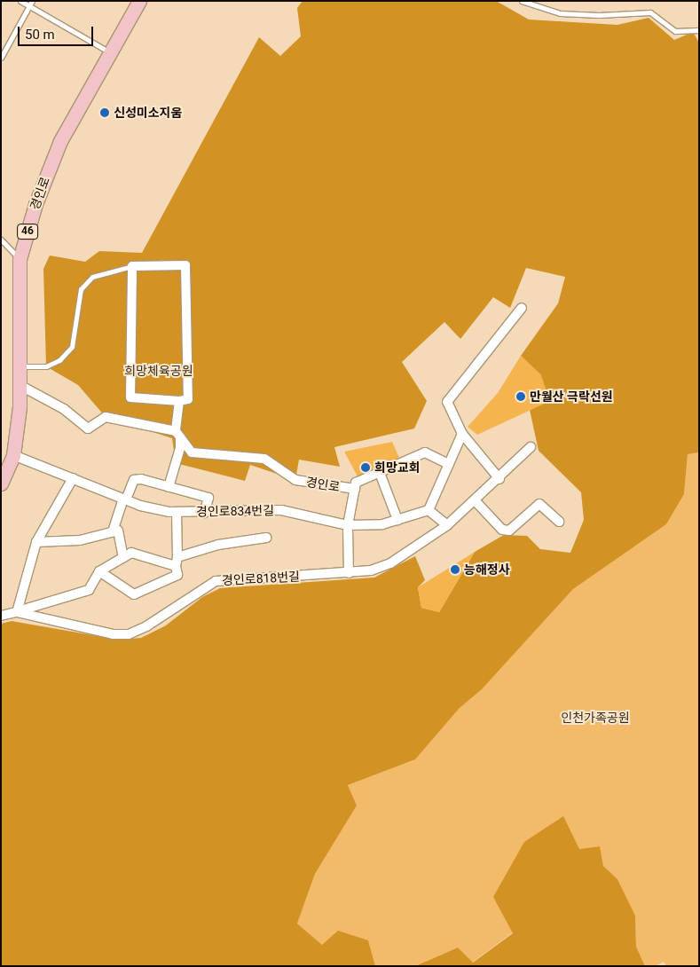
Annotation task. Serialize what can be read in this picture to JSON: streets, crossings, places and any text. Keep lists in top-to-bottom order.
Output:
{
  "streets": {
    "main road": ["경인로", "46"],
    "street": ["경인로834번길", "경인로818번길"]
  },
  "crossings": [
    ["경인로", "경인로834번길"]
  ],
  "parks": ["희망체육공원", "인천가족공원"],
  "places": [
    "신성미소지움",
    "만월산 극락선원",
    "희망교회",
    "능해정사"
  ],
  "scale_bar": "50 m"
}
